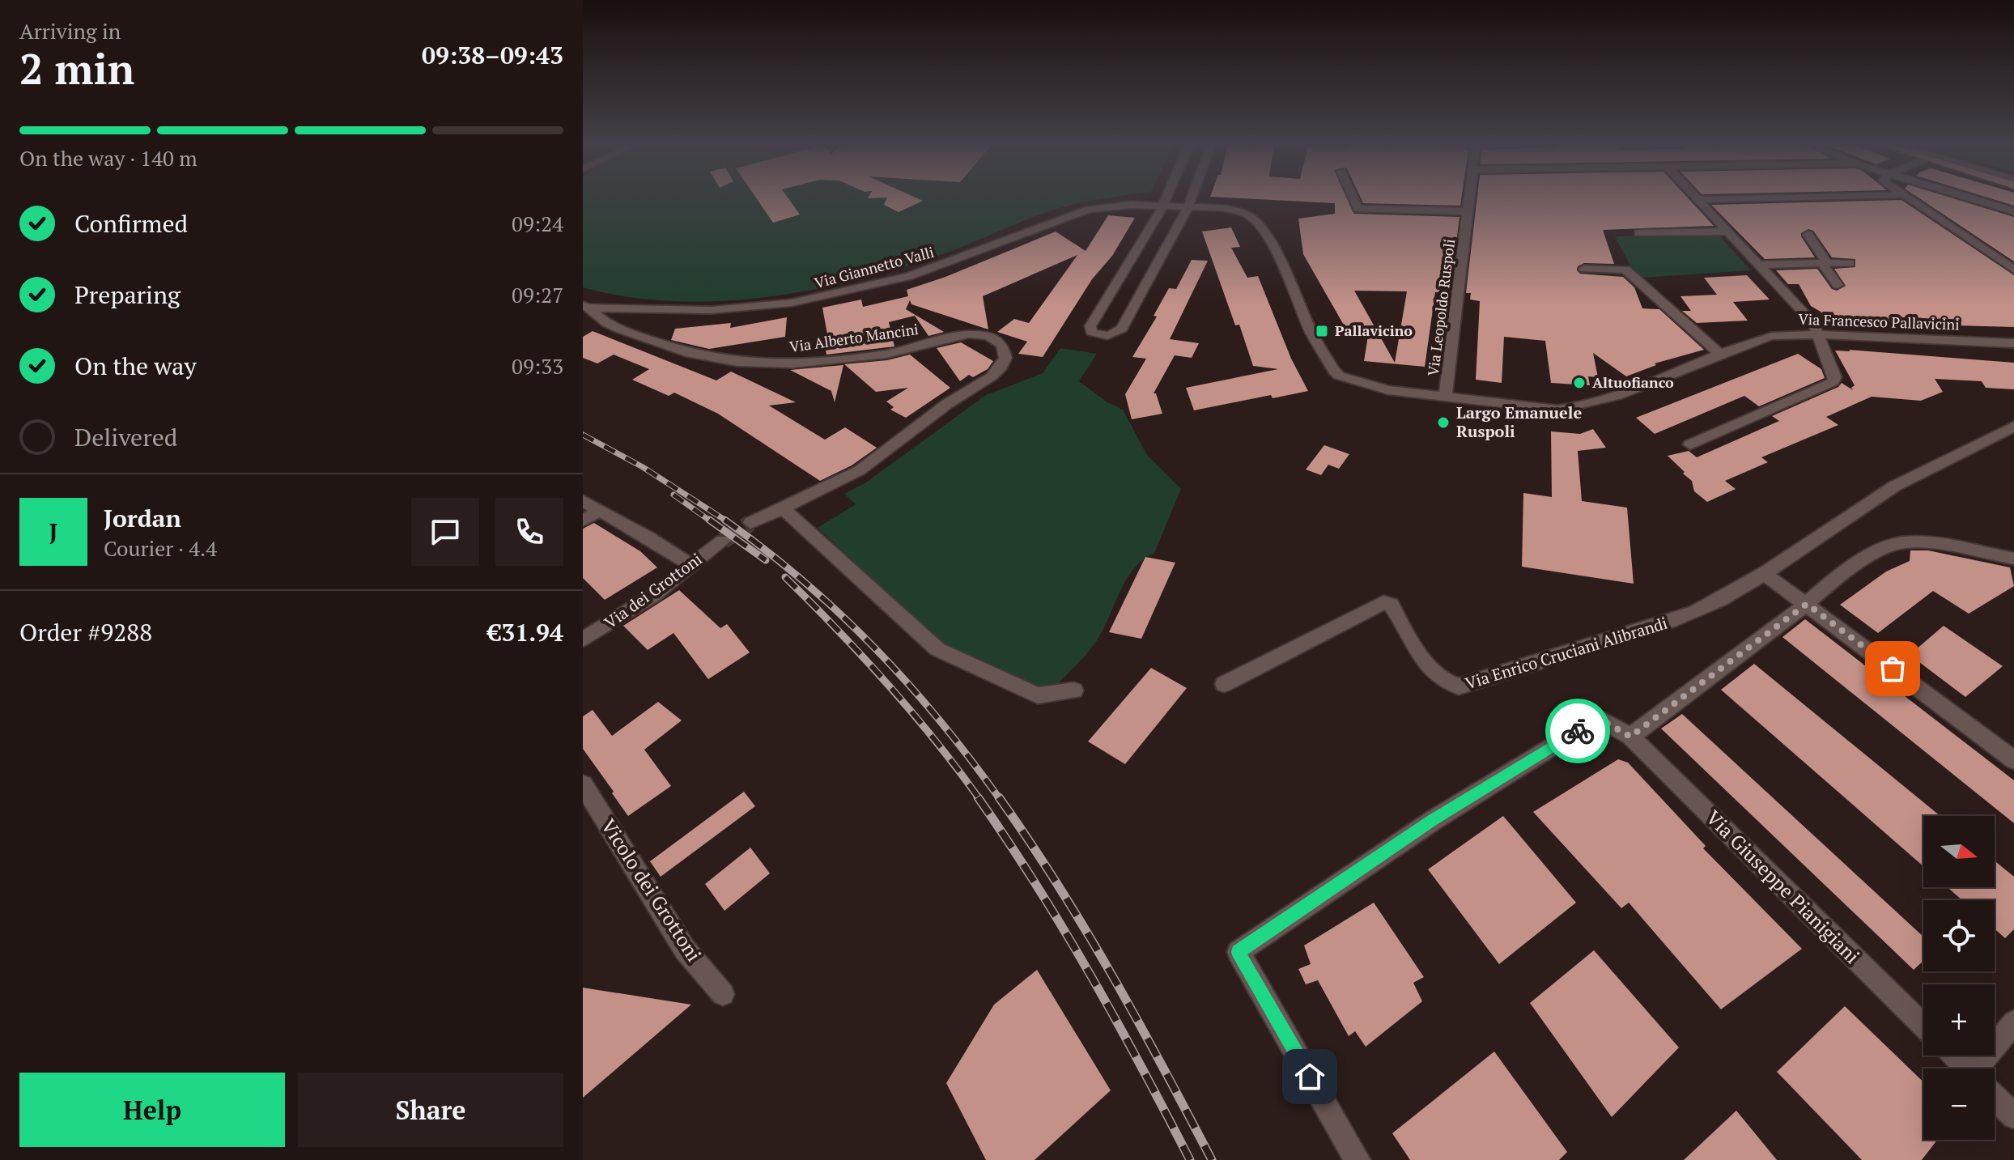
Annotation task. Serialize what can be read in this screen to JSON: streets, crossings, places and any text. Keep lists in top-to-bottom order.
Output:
{
  "streets": {
    "street": [
      "Via Giannetto Valli",
      "Via Leopoldo Ruspoli",
      "Via Francesco Pallavicini",
      "Via Alberto Mancini",
      "Via dei Grottoni",
      "Via Enrico Cruciani Alibrandi",
      "Via Giuseppe Pianigiani",
      "Vicolo dei Grottoni"
    ]
  },
  "crossings": [
    ["Via Giannetto Valli", "Via Francesco Pallavicini"],
    ["Via Giannetto Valli", "Via Alberto Mancini"],
    ["Via Leopoldo Ruspoli", "Via Francesco Pallavicini"]
  ],
  "places": {
    "transit": ["Pallavicino"],
    "other": ["Altuofianco", "Largo Emanuele Ruspoli"]
  },
  "north": "right",
  "page": {
    "heading": ["2 min", "Arriving in", "09:38–09:43"],
    "panel": [
      "Jordan",
      "Courier · 4.4",
      "Order #9288",
      "€31.94"
    ],
    "bar": "On the way · 140 m",
    "list": [
      ["Confirmed", "09:24"],
      ["Preparing", "09:27"],
      ["On the way", "09:33"],
      "Delivered"
    ],
    "round": "J",
    "map_buttons": ["+", "−"],
    "buttons": ["Help", "Share"]
  }
}
